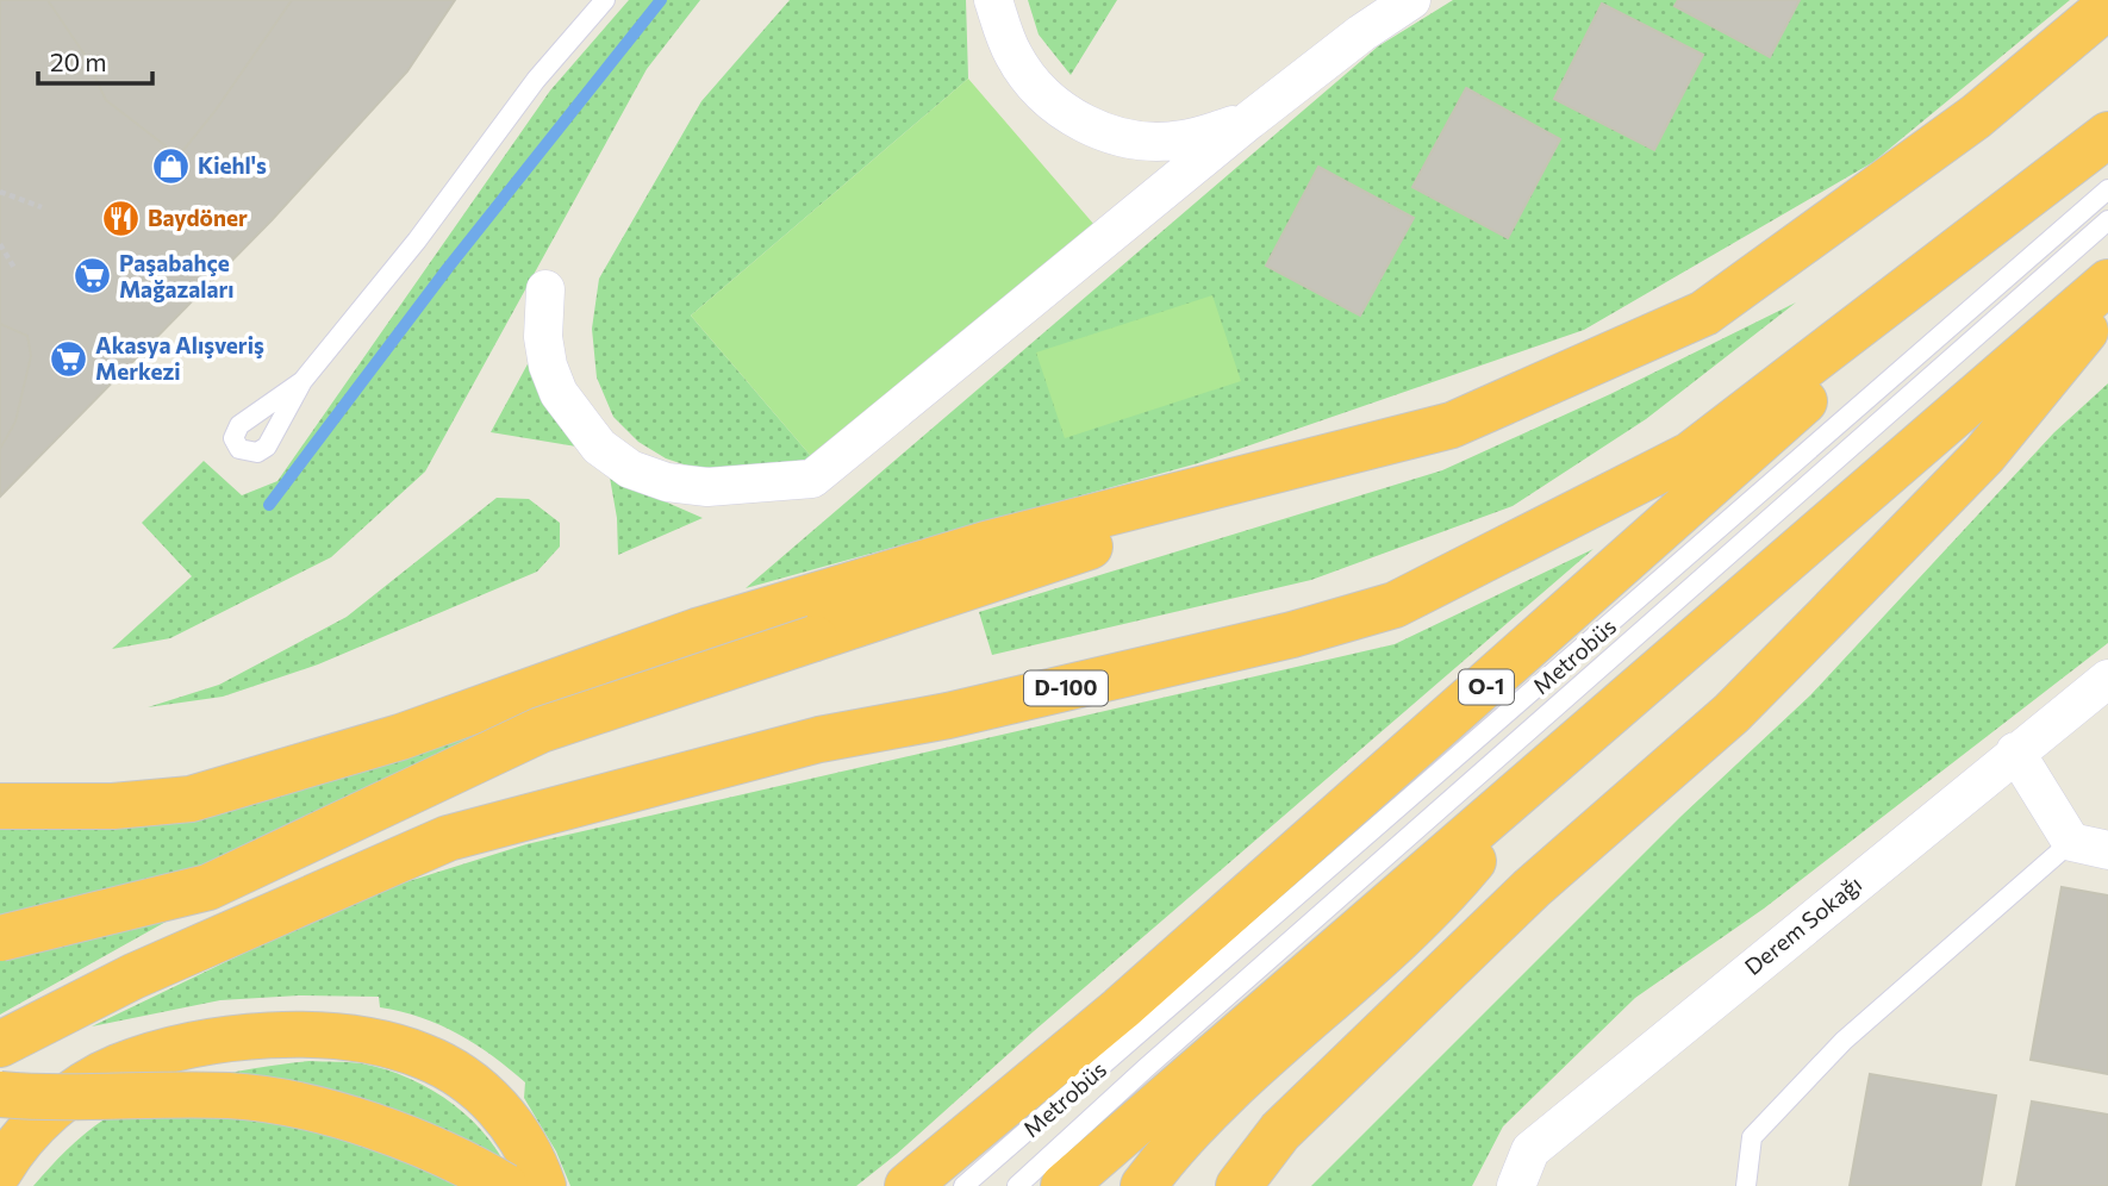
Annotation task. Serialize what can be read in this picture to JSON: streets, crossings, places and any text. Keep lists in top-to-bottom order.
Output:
{
  "streets": {
    "highway": ["O-1", "D-100"],
    "street": ["Derem Sokağı"],
    "lane": ["Metrobüs"]
  },
  "crossings": [
    ["O-1", "D-100"]
  ],
  "places": {
    "shop": ["Kiehl's"],
    "restaurant": ["Baydöner"],
    "supermarket": ["Paşabahçe Mağazaları", "Akasya Alışveriş Merkezi"]
  },
  "scale_bar": "20 m"
}
